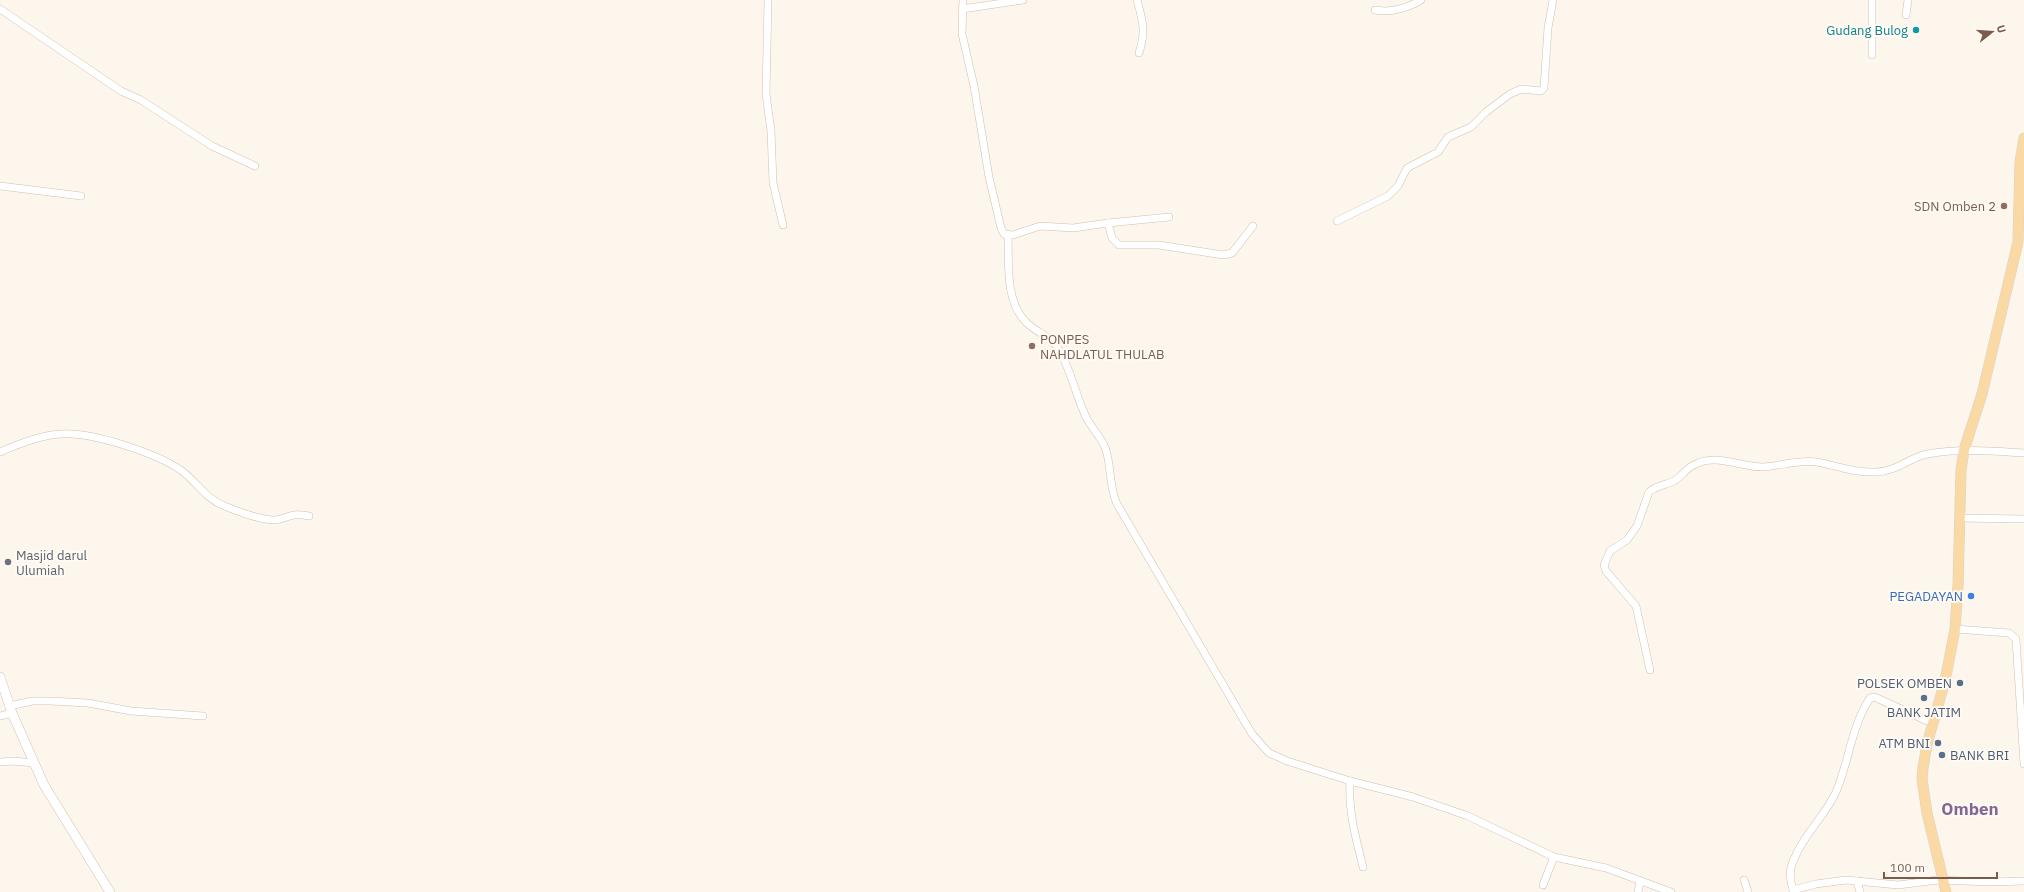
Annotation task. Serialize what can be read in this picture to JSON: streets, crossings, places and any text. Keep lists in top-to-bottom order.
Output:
{
  "districts": ["Omben"],
  "places": [
    "Gudang Bulog",
    "SDN Omben 2",
    "PONPES NAHDLATUL THULAB",
    "Masjid darul Ulumiah",
    "PEGADAYAN",
    "POLSEK OMBEN",
    "BANK JATIM",
    "ATM BNI",
    "BANK BRI"
  ],
  "scale_bar": "100 m",
  "north": "right"
}
